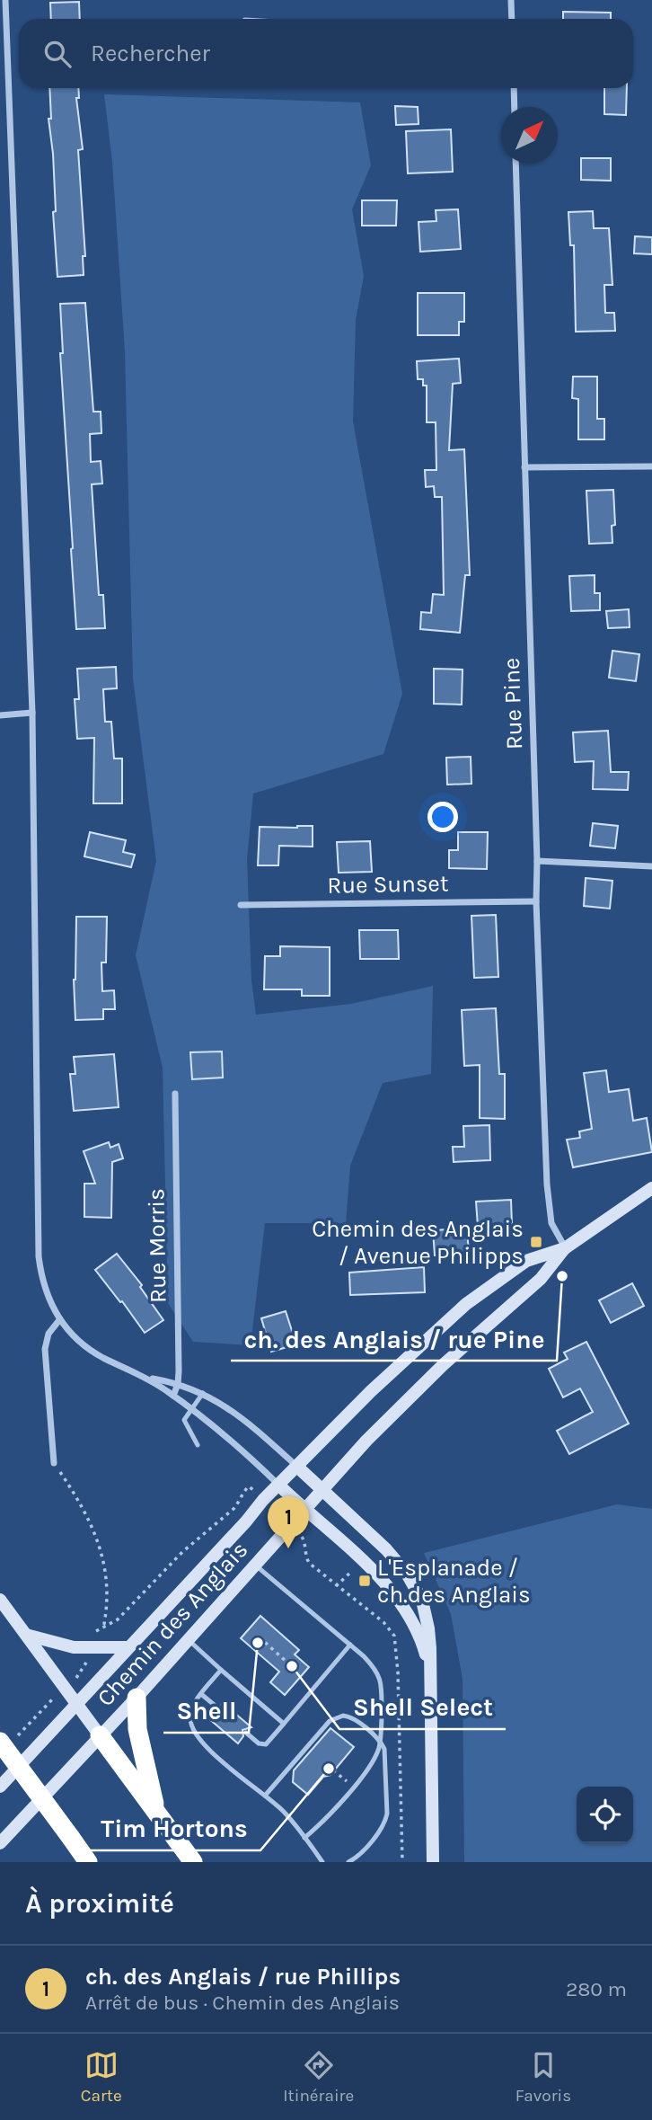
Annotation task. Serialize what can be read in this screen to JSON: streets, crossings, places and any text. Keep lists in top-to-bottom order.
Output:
{
  "streets": {
    "street": [
      "Rue Pine",
      "Rue Sunset",
      "Rue Morris",
      "Chemin des Anglais"
    ]
  },
  "crossings": [
    ["Rue Pine", "Rue Sunset"],
    ["Rue Pine", "Chemin des Anglais"]
  ],
  "places": {
    "transit": ["Chemin des Anglais / Avenue Philipps", "L'Esplanade / ch.des Anglais"],
    "other": [
      "ch. des Anglais / rue Pine",
      "Shell",
      "Shell Select",
      "Tim Hortons"
    ]
  },
  "north": "top right",
  "page": {
    "search": "Rechercher",
    "pins": "1",
    "heading": "À proximité",
    "list": [
      {
        "mark": "1",
        "name": "ch. des Anglais / rue Phillips",
        "note": "Arrêt de bus · Chemin des Anglais",
        "value": "280 m"
      }
    ],
    "nav": ["Carte", "Itinéraire", "Favoris"]
  }
}
